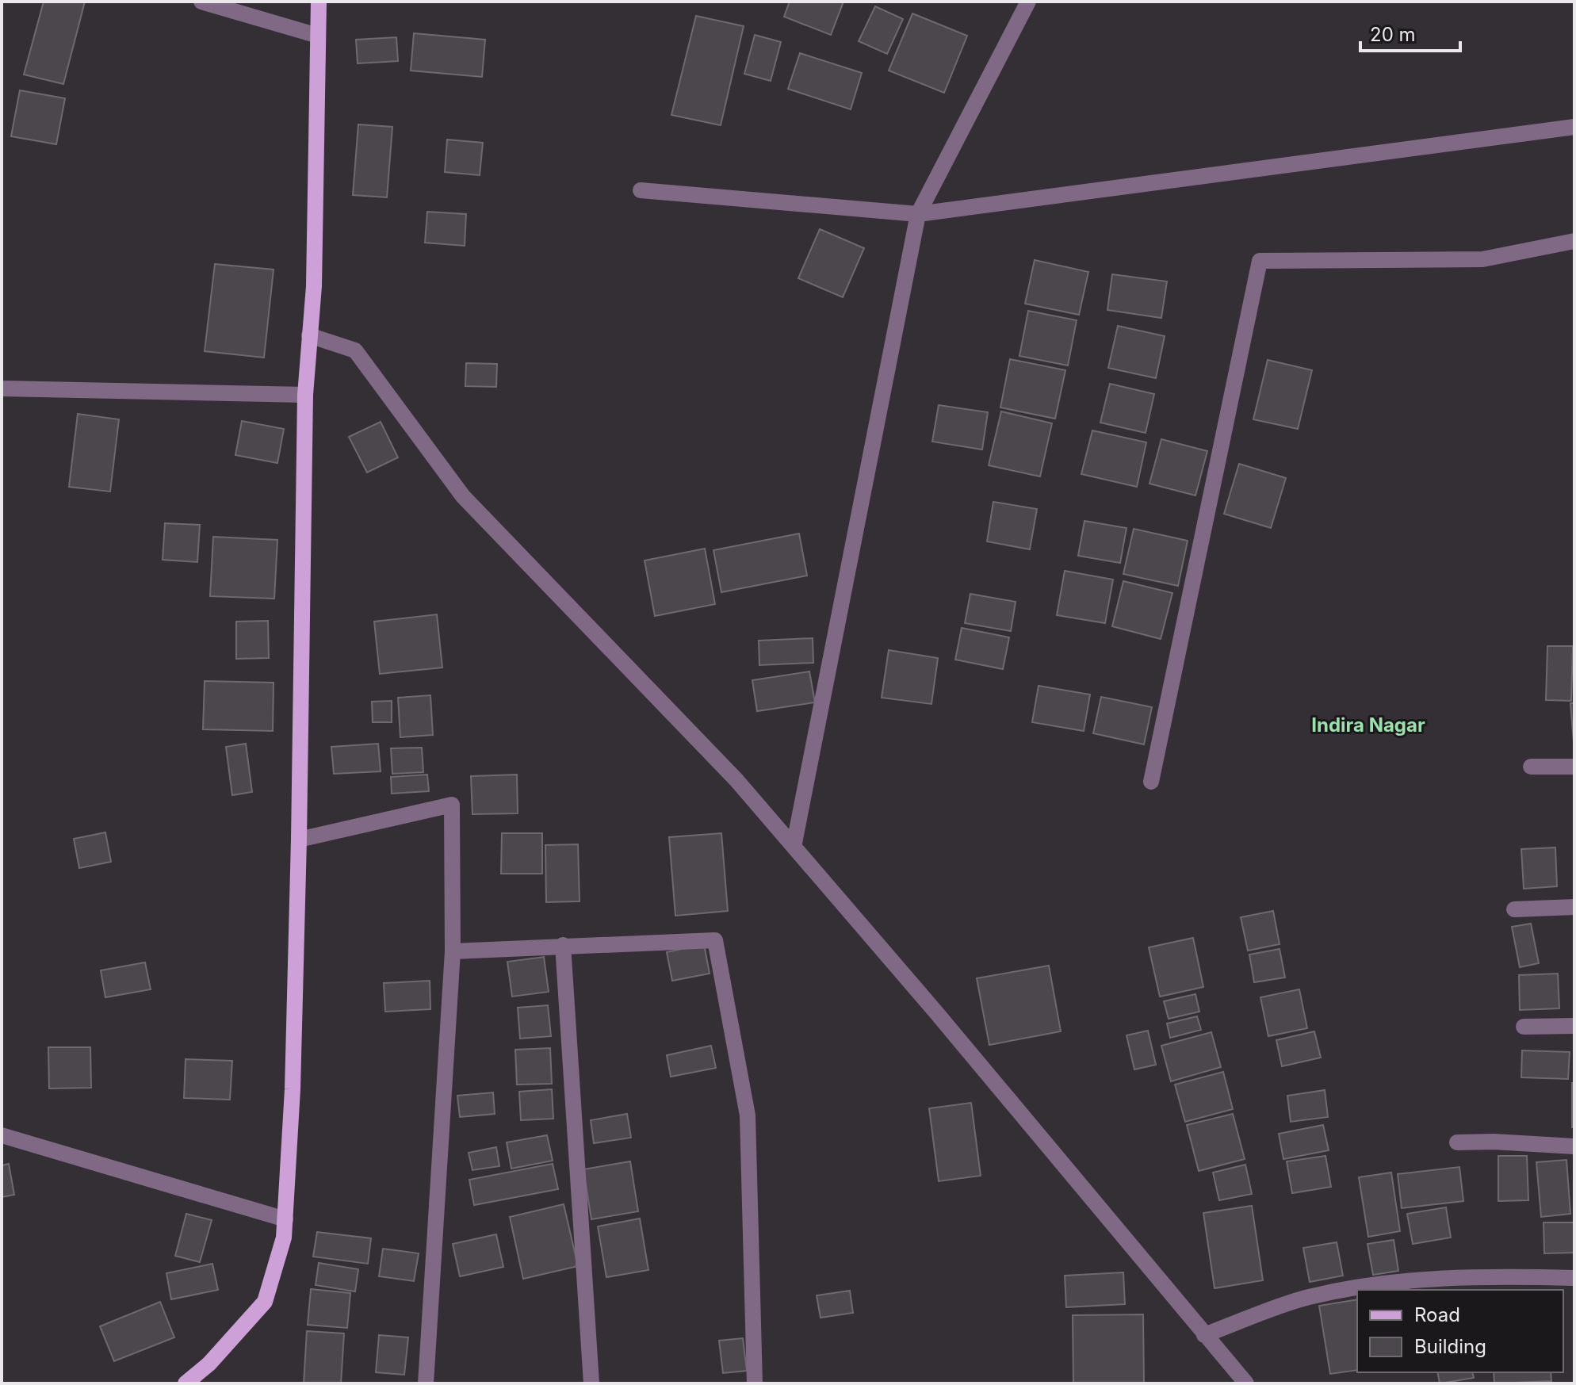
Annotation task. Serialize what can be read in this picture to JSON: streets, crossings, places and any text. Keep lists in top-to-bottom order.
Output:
{
  "districts": ["Indira Nagar"],
  "legend": ["Road", "Building"],
  "scale_bar": "20 m"
}
